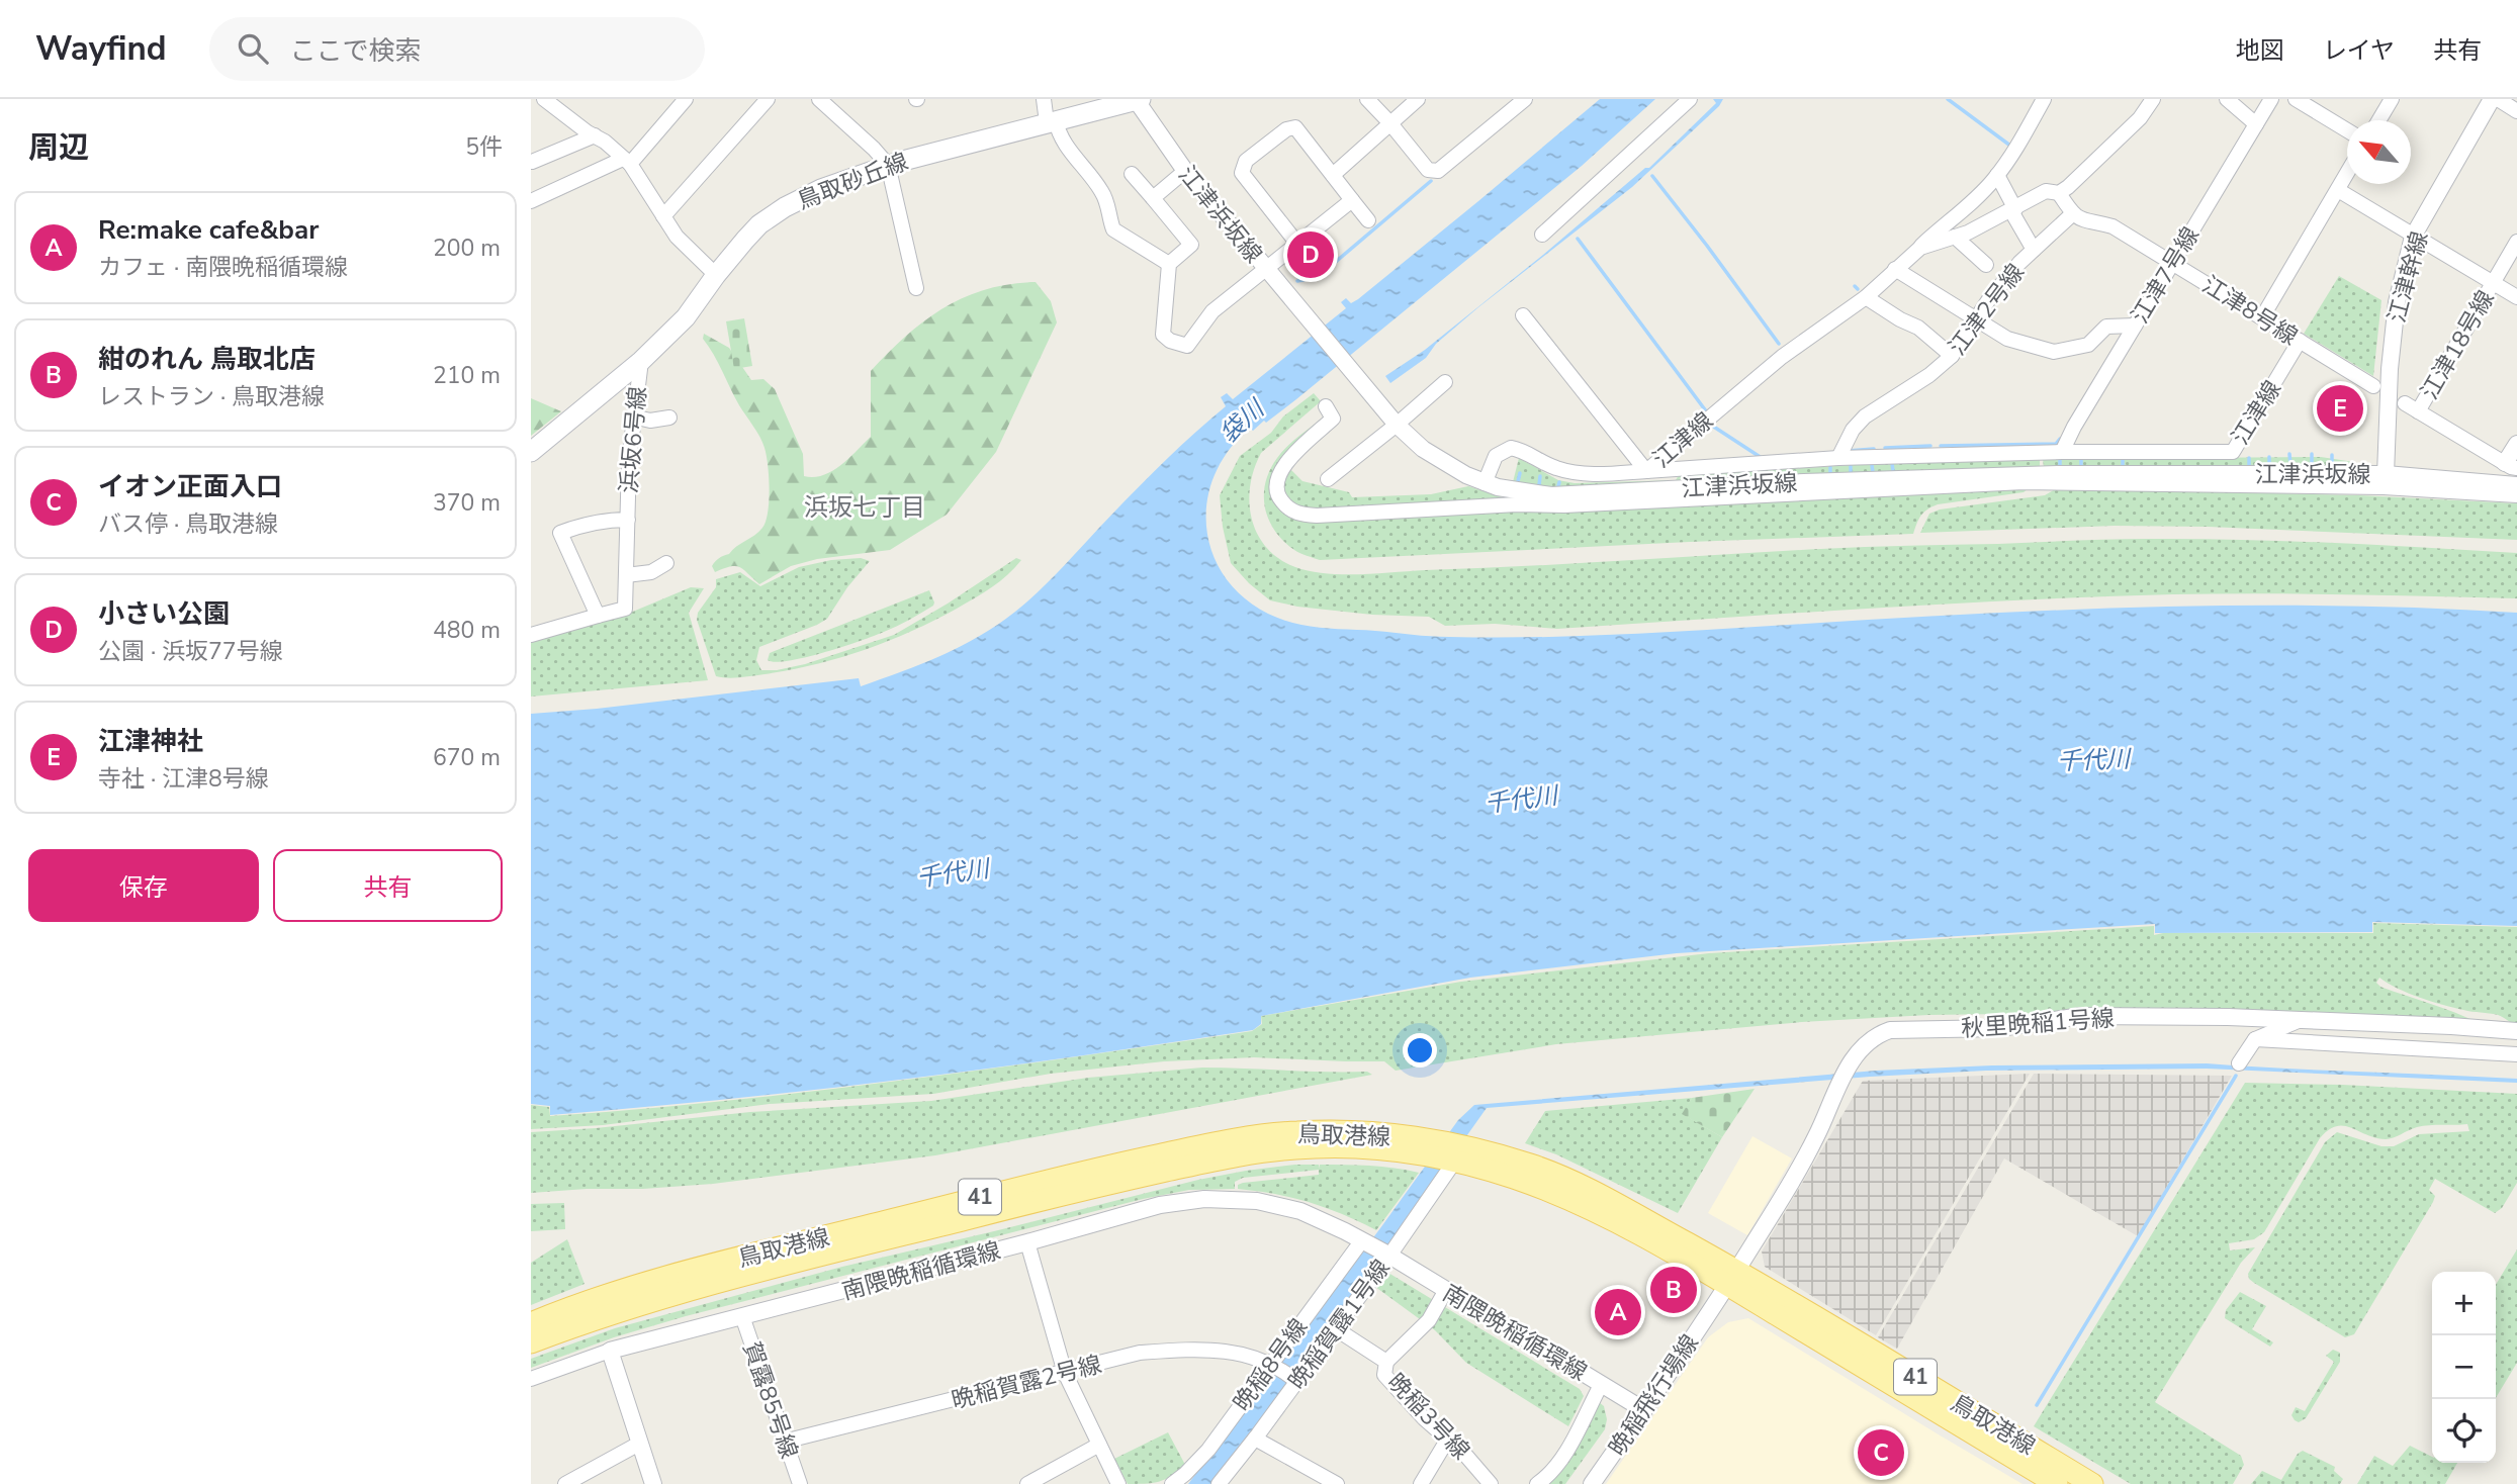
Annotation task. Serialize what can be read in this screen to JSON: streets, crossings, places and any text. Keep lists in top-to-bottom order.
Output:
{
  "streets": {
    "main road": ["鳥取砂丘線", "鳥取港線", "41"],
    "street": [
      "江津浜坂線",
      "江津7号線",
      "江津幹線",
      "江津2号線",
      "江津8号線",
      "江津18号線",
      "江津線",
      "浜坂6号線",
      "秋里晩稲1号線",
      "南隈晩稲循環線",
      "晩稲賀露1号線",
      "晩稲8号線",
      "晩稲賀露2号線",
      "晩稲飛行場線",
      "賀露85号線",
      "晩稲3号線"
    ]
  },
  "crossings": [
    ["鳥取砂丘線", "江津浜坂線"],
    ["鳥取砂丘線", "浜坂6号線"],
    ["江津浜坂線", "江津幹線"],
    ["江津7号線", "江津8号線"],
    ["江津7号線", "江津線"],
    ["江津2号線", "江津8号線"],
    ["江津2号線", "江津線"],
    ["江津8号線", "江津線"],
    ["秋里晩稲1号線", "鳥取港線"],
    ["秋里晩稲1号線", "晩稲飛行場線"],
    ["鳥取港線", "晩稲賀露1号線"],
    ["鳥取港線", "晩稲飛行場線"],
    ["南隈晩稲循環線", "晩稲賀露1号線"],
    ["南隈晩稲循環線", "晩稲8号線"],
    ["南隈晩稲循環線", "晩稲飛行場線"],
    ["南隈晩稲循環線", "賀露85号線"],
    ["晩稲賀露1号線", "晩稲賀露2号線"],
    ["晩稲賀露1号線", "晩稲3号線"],
    ["晩稲8号線", "晩稲賀露2号線"],
    ["晩稲賀露2号線", "賀露85号線"]
  ],
  "districts": ["浜坂七丁目"],
  "water": ["袋川", "千代川"],
  "north": "top left",
  "page": {
    "header": "Wayfind",
    "search": "ここで検索",
    "nav": ["地図", "レイヤ", "共有"],
    "heading": ["周辺", "5件"],
    "list": [
      {
        "mark": "A",
        "name": "Re:make cafe&bar",
        "note": "カフェ · 南隈晩稲循環線",
        "value": "200 m"
      },
      {
        "mark": "B",
        "name": "紺のれん 鳥取北店",
        "note": "レストラン · 鳥取港線",
        "value": "210 m"
      },
      {
        "mark": "C",
        "name": "イオン正面入口",
        "note": "バス停 · 鳥取港線",
        "value": "370 m"
      },
      {
        "mark": "D",
        "name": "小さい公園",
        "note": "公園 · 浜坂77号線",
        "value": "480 m"
      },
      {
        "mark": "E",
        "name": "江津神社",
        "note": "寺社 · 江津8号線",
        "value": "670 m"
      }
    ],
    "pins": [
      "D",
      "E",
      "B",
      "A",
      "C"
    ],
    "buttons": ["保存", "共有"],
    "map_buttons": ["+", "−"]
  }
}
